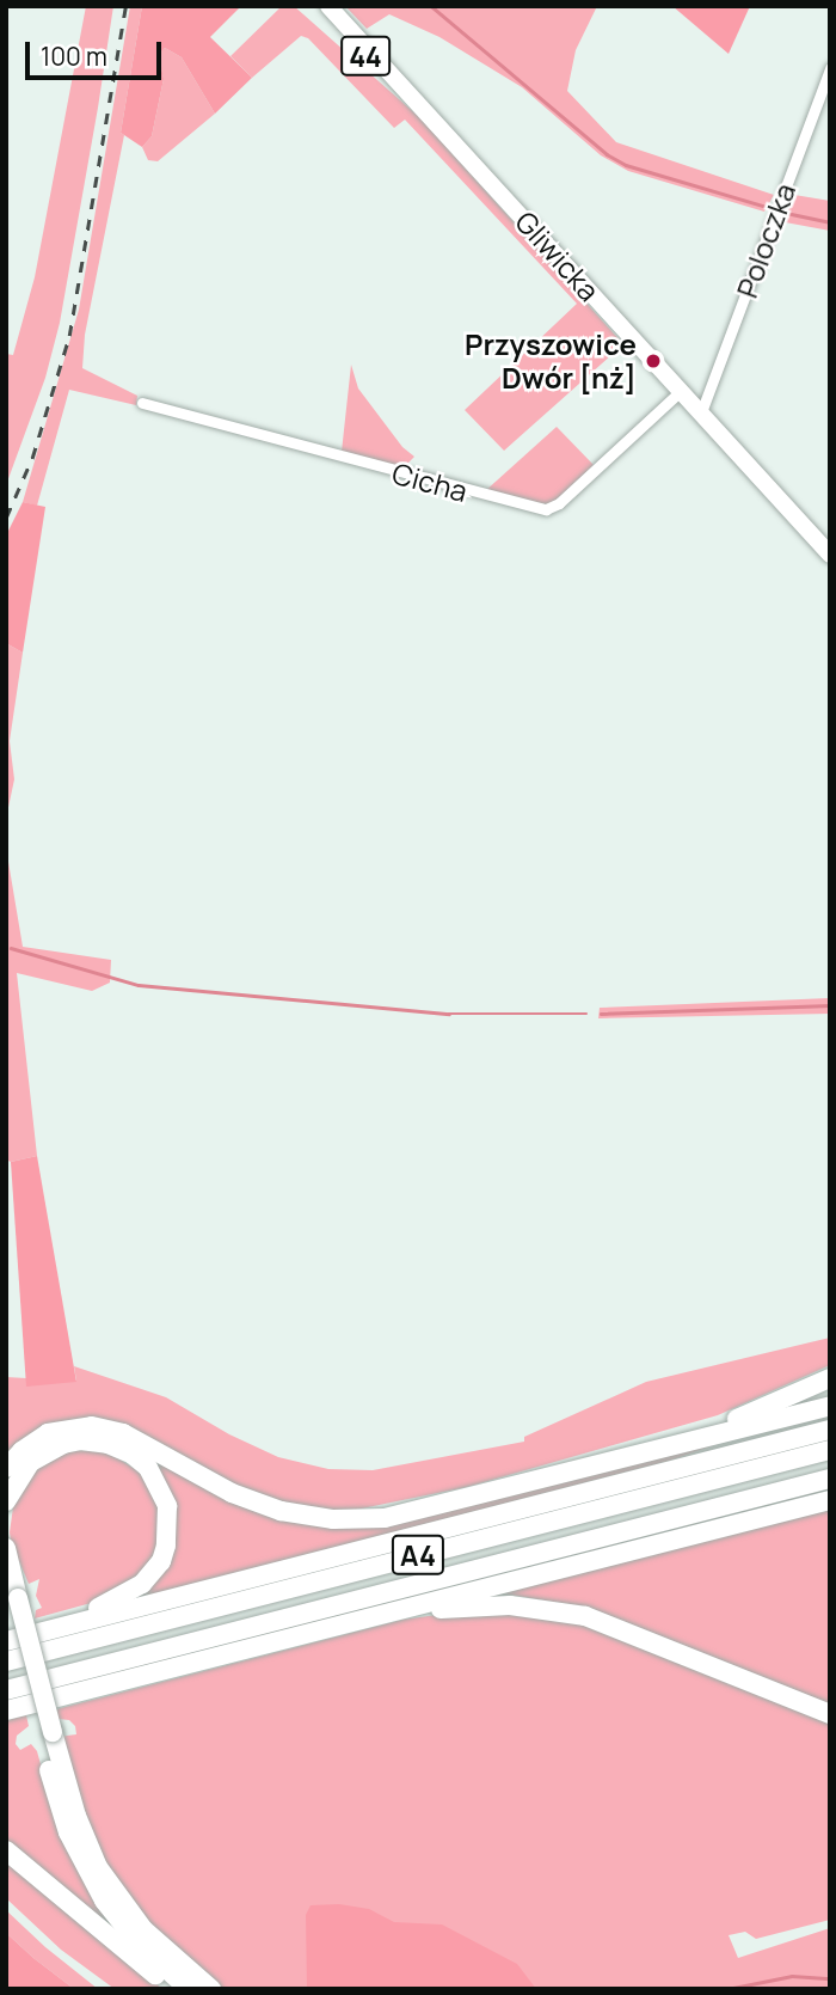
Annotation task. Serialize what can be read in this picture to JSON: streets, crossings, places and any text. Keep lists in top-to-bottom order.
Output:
{
  "streets": {
    "highway": ["A4"],
    "main road": ["44", "Gliwicka"],
    "street": ["Poloczka", "Cicha"]
  },
  "crossings": [
    ["Poloczka", "Gliwicka"],
    ["Gliwicka", "Cicha"]
  ],
  "places": ["Przyszowice Dwór [nż]"],
  "scale_bar": "100 m"
}
